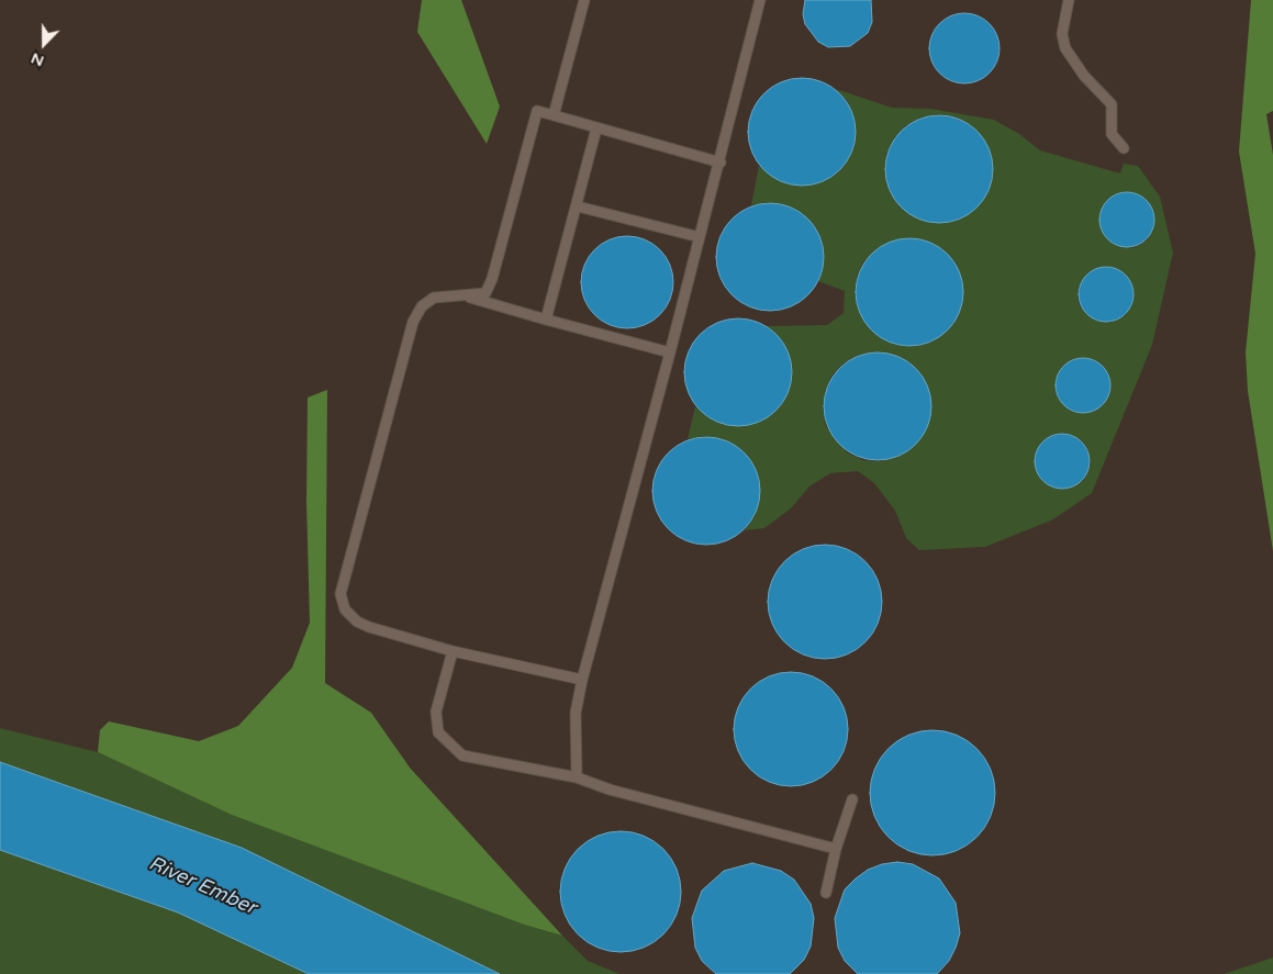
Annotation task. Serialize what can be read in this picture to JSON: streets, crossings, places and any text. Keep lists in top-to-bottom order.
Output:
{
  "water": ["River Ember"],
  "north": "bottom"
}
